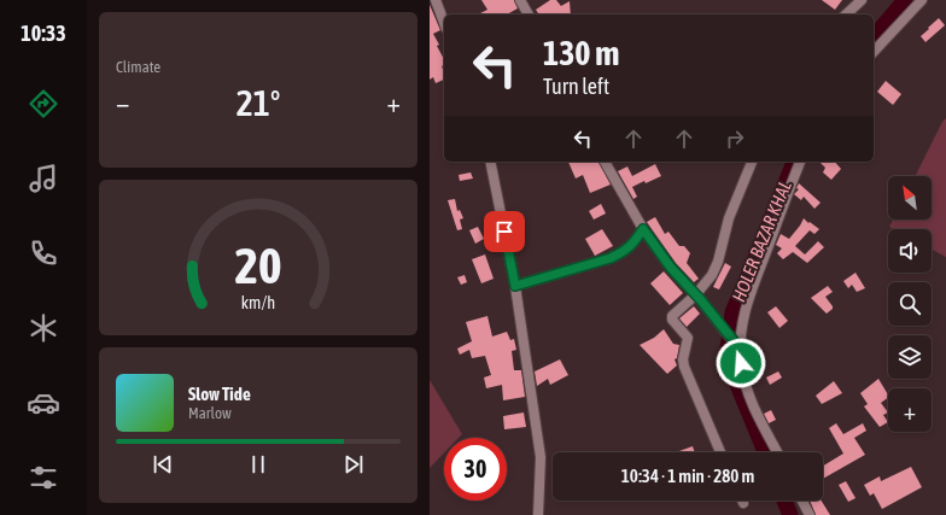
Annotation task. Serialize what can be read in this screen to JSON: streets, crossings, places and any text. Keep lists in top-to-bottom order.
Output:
{
  "water": ["HOLER BAZAR KHAL"],
  "north": "top left",
  "page": {
    "tabs": "10:33",
    "tile": "Climate",
    "turn": ["130 m", "Turn left"],
    "heat": ["−", "21°", "+"],
    "map_buttons": "+",
    "song": ["Slow Tide", "Marlow"],
    "limit": "30",
    "trip": "10:34 · 1 min · 280 m",
    "gauge": ["20", "km/h"]
  }
}
